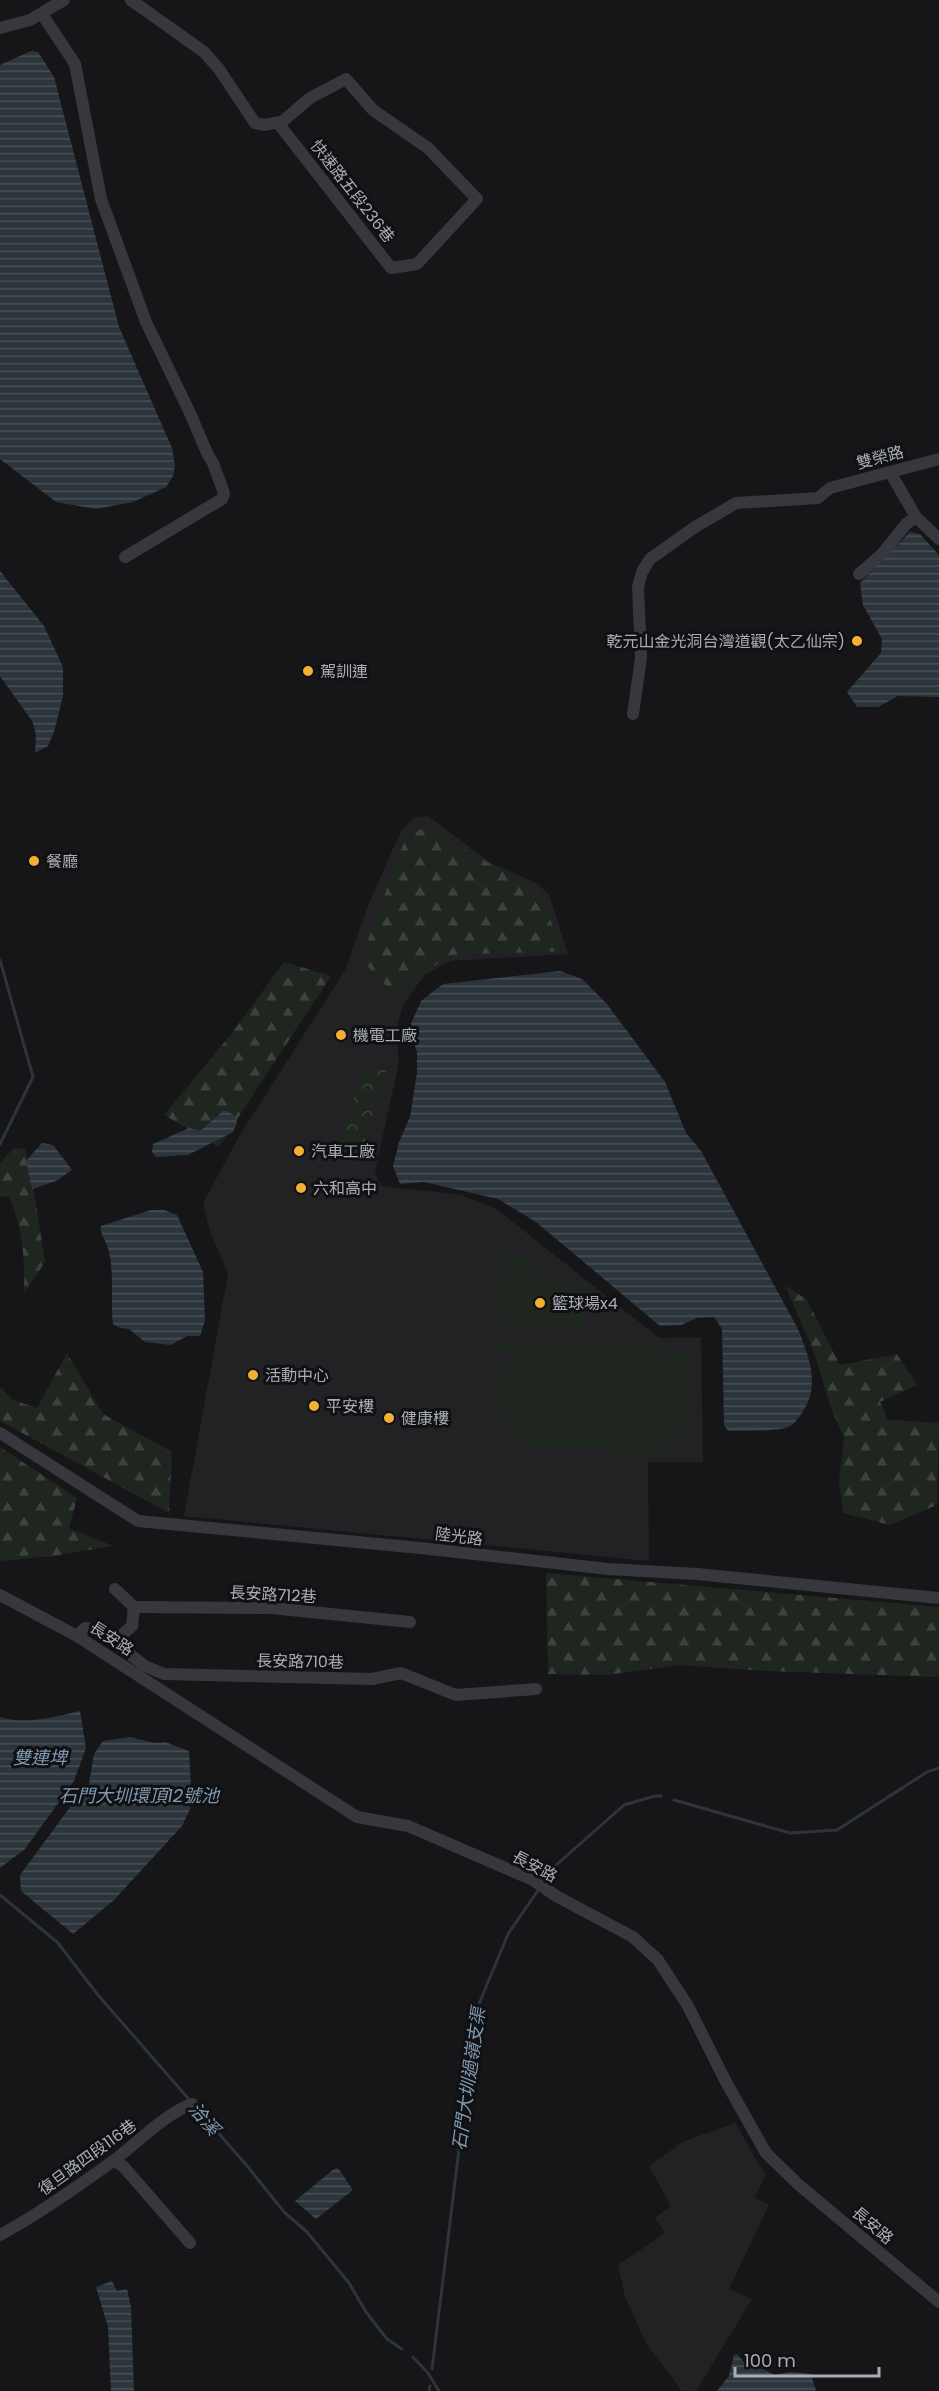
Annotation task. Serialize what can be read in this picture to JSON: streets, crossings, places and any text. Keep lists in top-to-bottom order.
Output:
{
  "streets": {
    "street": [
      "快速路五段236巷",
      "雙榮路",
      "陸光路",
      "長安路712巷",
      "長安路",
      "長安路710巷",
      "復旦路四段116巷"
    ]
  },
  "water": [
    "雙連埤",
    "石門大圳環頂12號池",
    "石門大圳過嶺支渠",
    "洽溪"
  ],
  "places": [
    "乾元山金光洞台灣道觀(太乙仙宗)",
    "駕訓連",
    "餐廳",
    "機電工廠",
    "汽車工廠",
    "六和高中",
    "籃球場x4",
    "活動中心",
    "平安樓",
    "健康樓"
  ],
  "scale_bar": "100 m"
}
